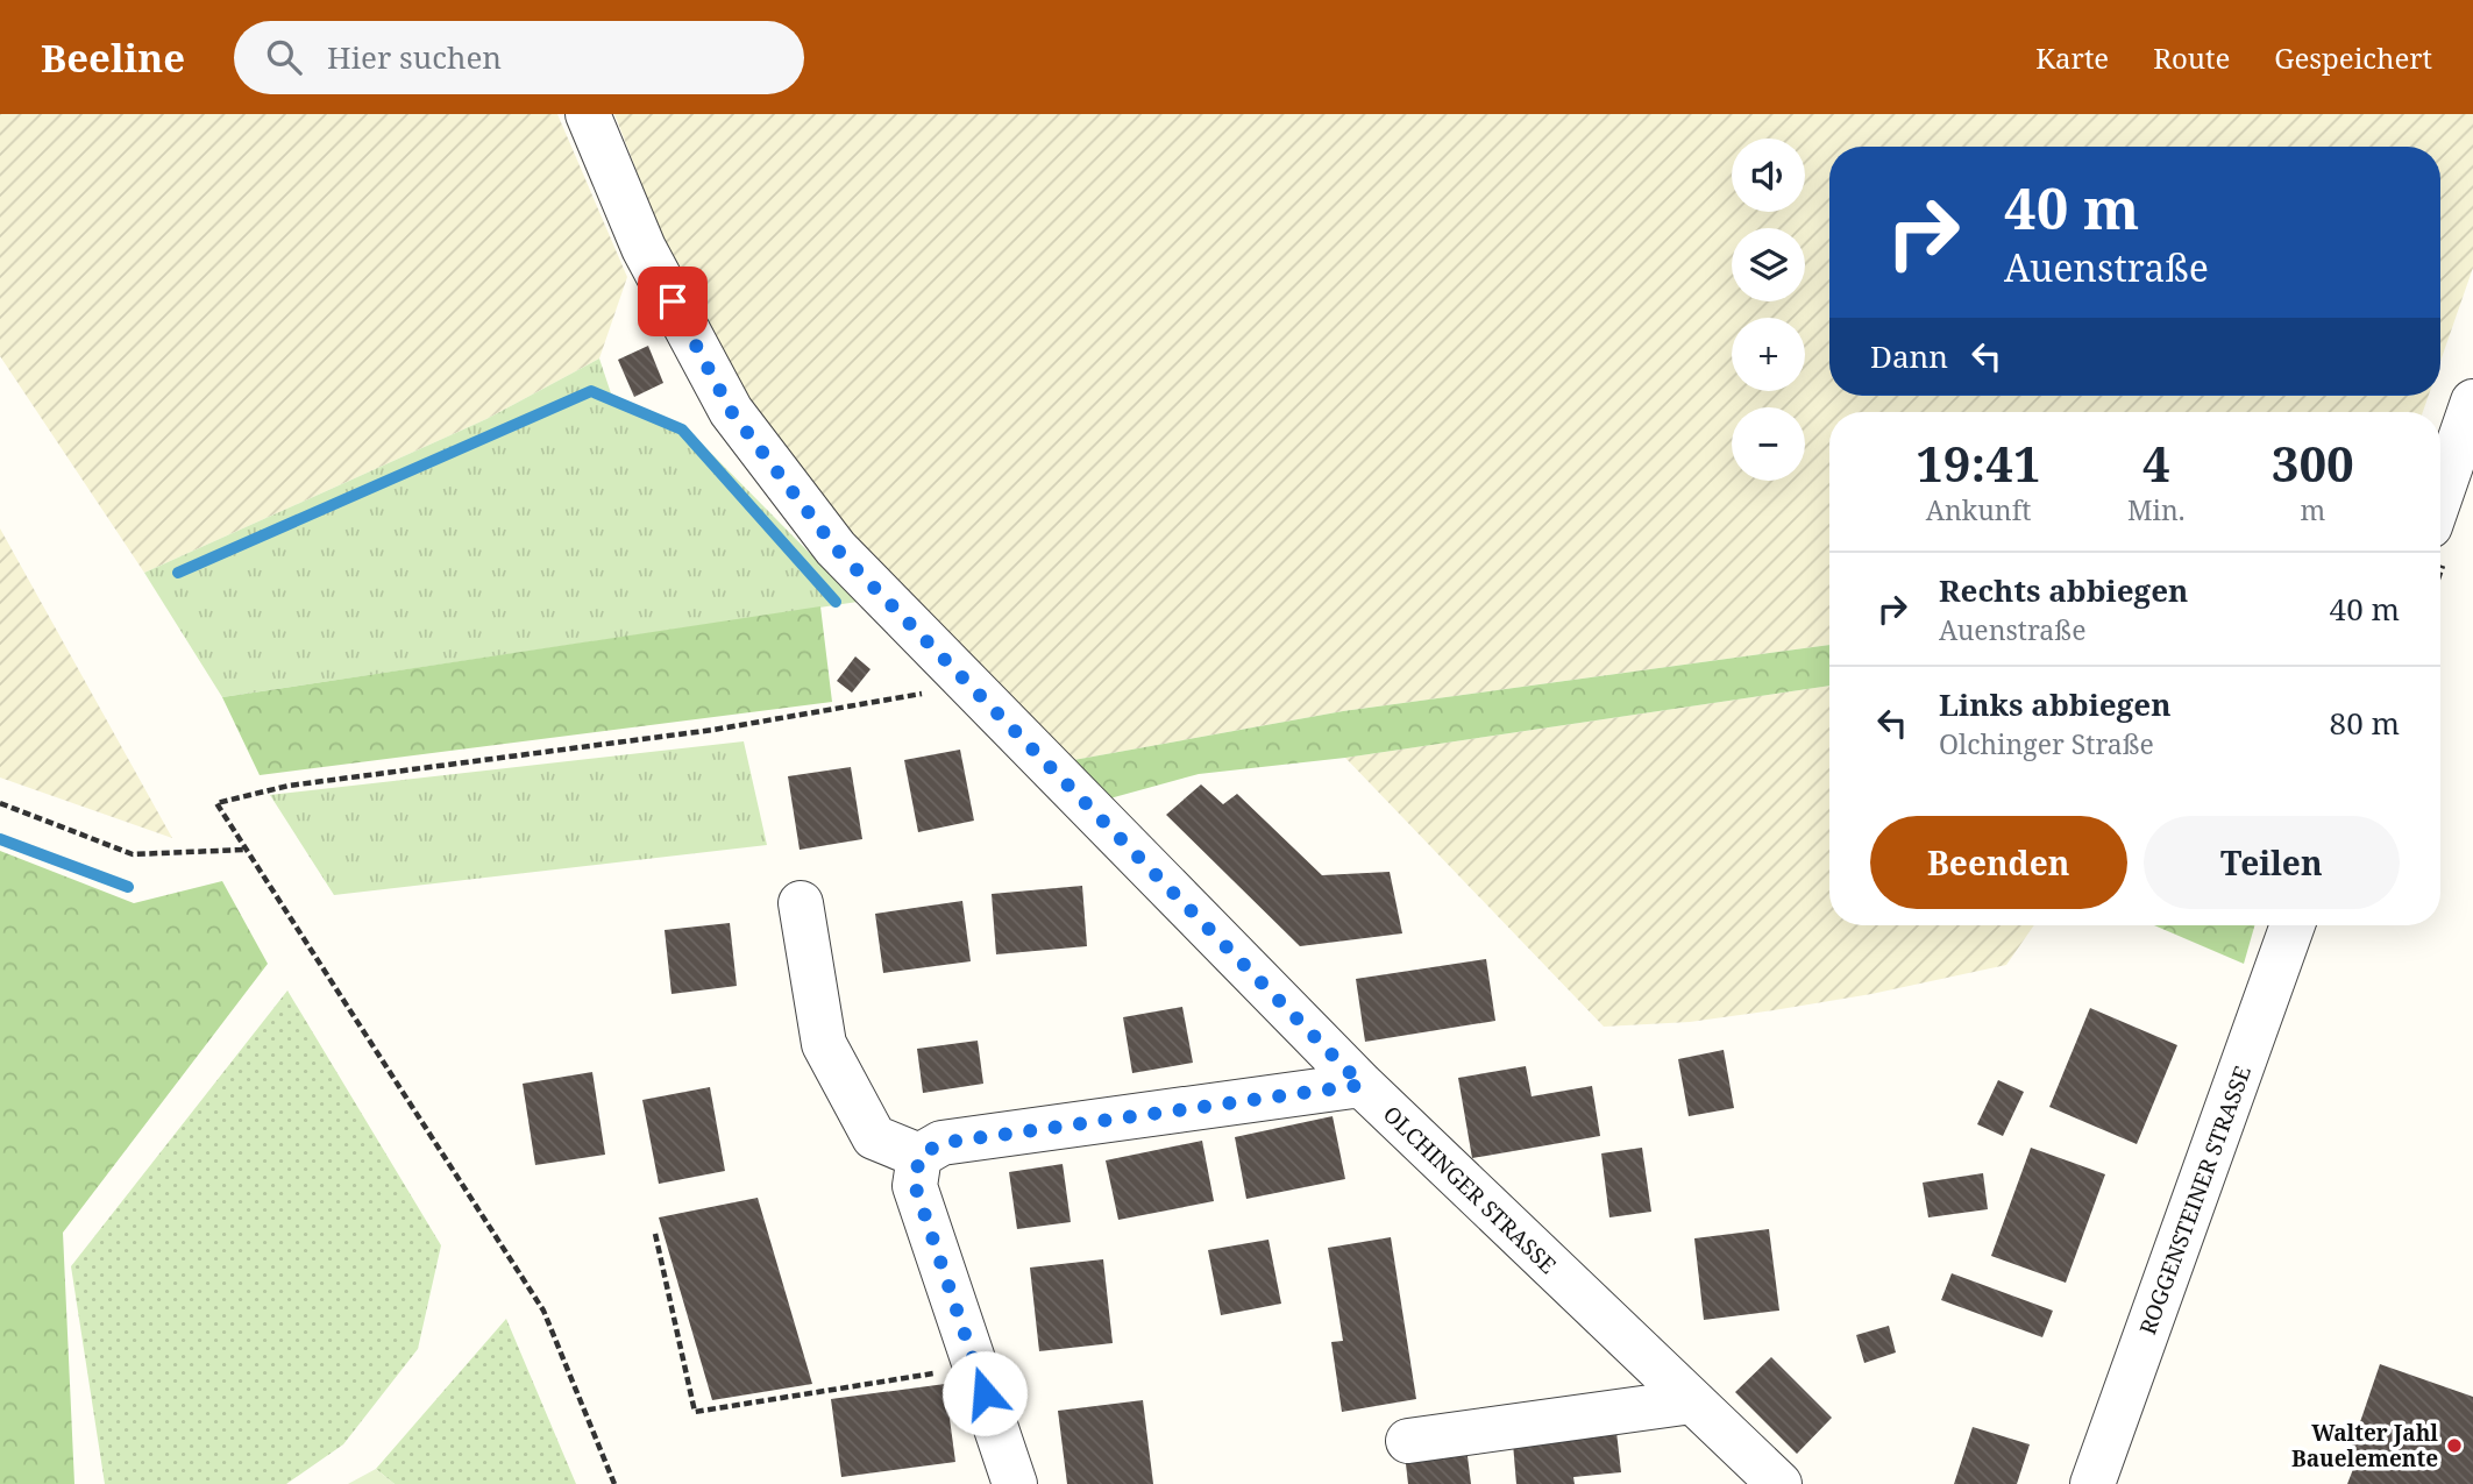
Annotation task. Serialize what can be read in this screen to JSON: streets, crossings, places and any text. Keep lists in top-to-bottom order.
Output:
{
  "streets": {
    "street": ["OLCHINGER STRASSE", "ROGGENSTEINER STRASSE"]
  },
  "places": ["Walter Jahl Bauelemente"],
  "page": {
    "header": "Beeline",
    "search": "Hier suchen",
    "nav": ["Karte", "Route", "Gespeichert"],
    "map_buttons": ["+", "−"],
    "turn": ["40 m", "Auenstraße"],
    "then": "Dann",
    "eta": [
      "19:41",
      "Ankunft",
      "4",
      "Min.",
      "300",
      "m"
    ],
    "list": [
      {
        "name": "Rechts abbiegen",
        "note": "Auenstraße",
        "value": "40 m"
      },
      {
        "name": "Links abbiegen",
        "note": "Olchinger Straße",
        "value": "80 m"
      }
    ],
    "buttons": ["Beenden", "Teilen"]
  }
}
